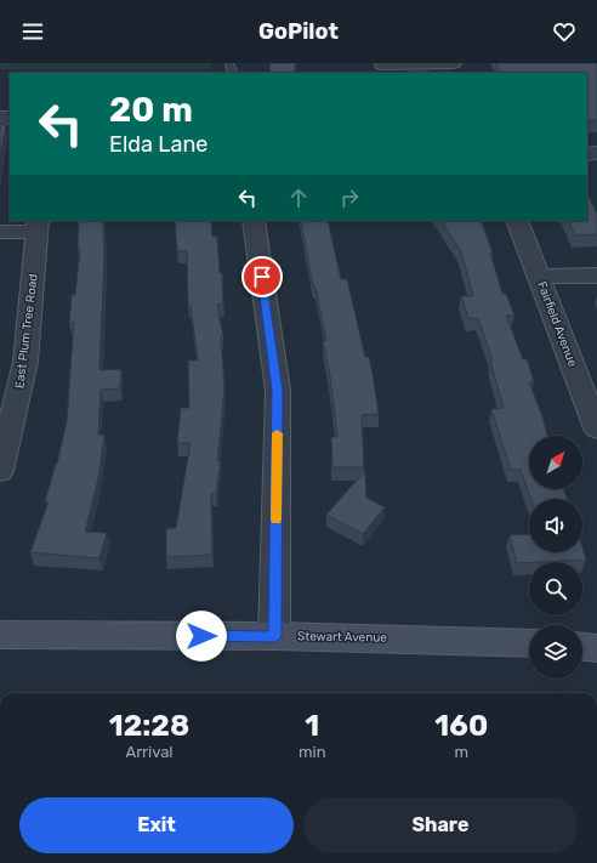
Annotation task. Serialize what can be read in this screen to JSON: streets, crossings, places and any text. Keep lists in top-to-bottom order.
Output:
{
  "streets": {
    "street": ["Fairfield Avenue", "East Plum Tree Road", "Stewart Avenue"]
  },
  "north": "top right",
  "page": {
    "header": "GoPilot",
    "turn": ["20 m", "Elda Lane"],
    "eta": [
      "12:28",
      "Arrival",
      "1",
      "min",
      "160",
      "m"
    ],
    "buttons": ["Exit", "Share"]
  }
}
